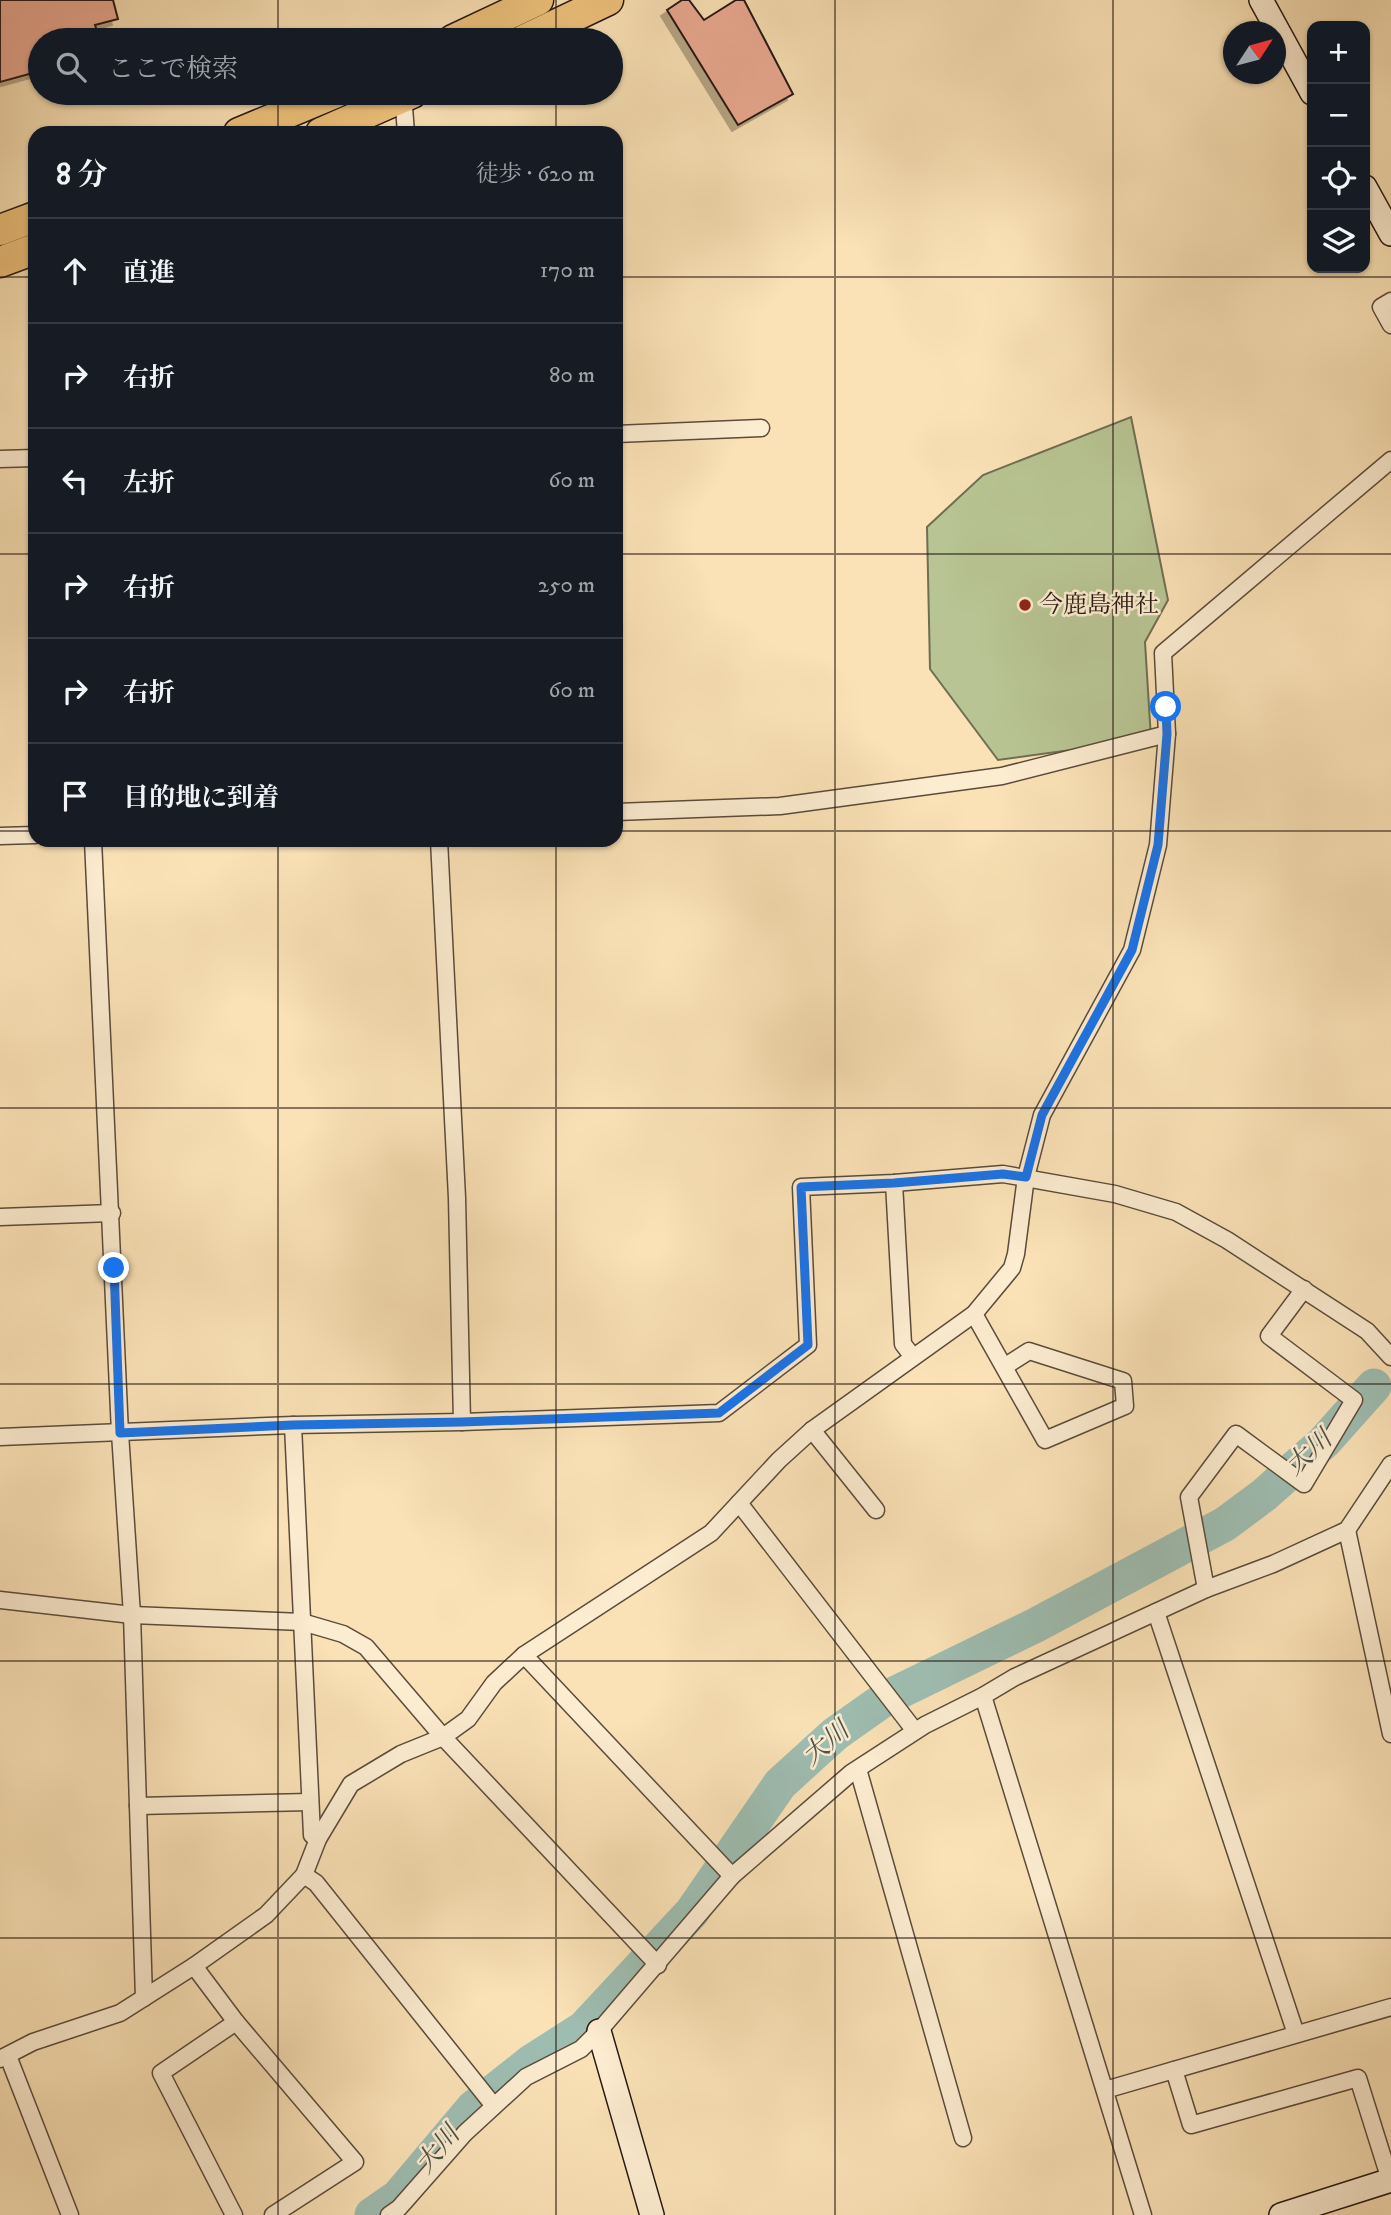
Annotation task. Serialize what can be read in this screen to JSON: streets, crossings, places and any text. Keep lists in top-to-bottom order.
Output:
{
  "water": ["大川"],
  "places": ["今鹿島神社"],
  "north": "top right",
  "page": {
    "map_buttons": ["+", "−"],
    "search": "ここで検索",
    "heading": ["8 分", "徒歩 · 620 m"],
    "list": [
      ["直進", "170 m"],
      ["右折", "80 m"],
      ["左折", "60 m"],
      ["右折", "250 m"],
      ["右折", "60 m"],
      "目的地に到着"
    ]
  }
}
